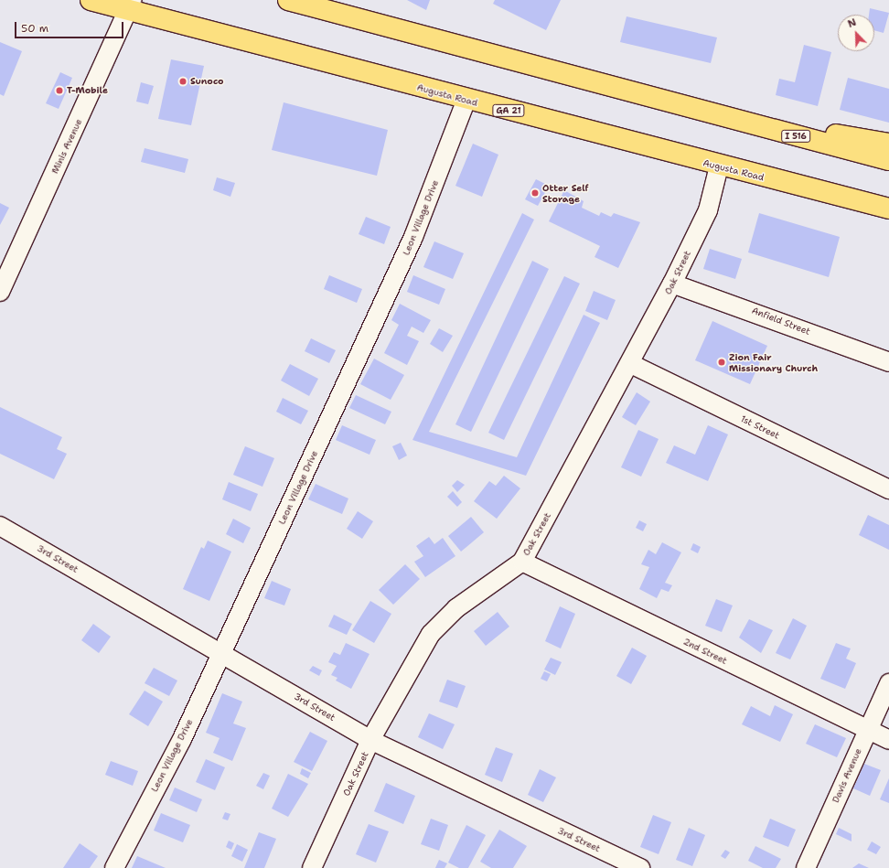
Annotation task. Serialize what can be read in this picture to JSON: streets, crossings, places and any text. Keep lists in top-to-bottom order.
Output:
{
  "streets": {
    "highway": ["Augusta Road", "GA 21", "I 516"],
    "street": [
      "Minis Avenue",
      "Leon Village Drive",
      "Oak Street",
      "Anfield Street",
      "1st Street",
      "3rd Street",
      "2nd Street",
      "Davis Avenue"
    ]
  },
  "crossings": [
    ["Augusta Road", "Minis Avenue"],
    ["Augusta Road", "Leon Village Drive"],
    ["Augusta Road", "Oak Street"],
    ["Leon Village Drive", "3rd Street"],
    ["Oak Street", "Anfield Street"],
    ["Oak Street", "1st Street"],
    ["Oak Street", "3rd Street"],
    ["Oak Street", "2nd Street"],
    ["2nd Street", "Davis Avenue"]
  ],
  "places": [
    "Sunoco",
    "T-Mobile",
    "Otter Self Storage",
    "Zion Fair Missionary Church"
  ],
  "scale_bar": "50 m",
  "north": "top left"
}
